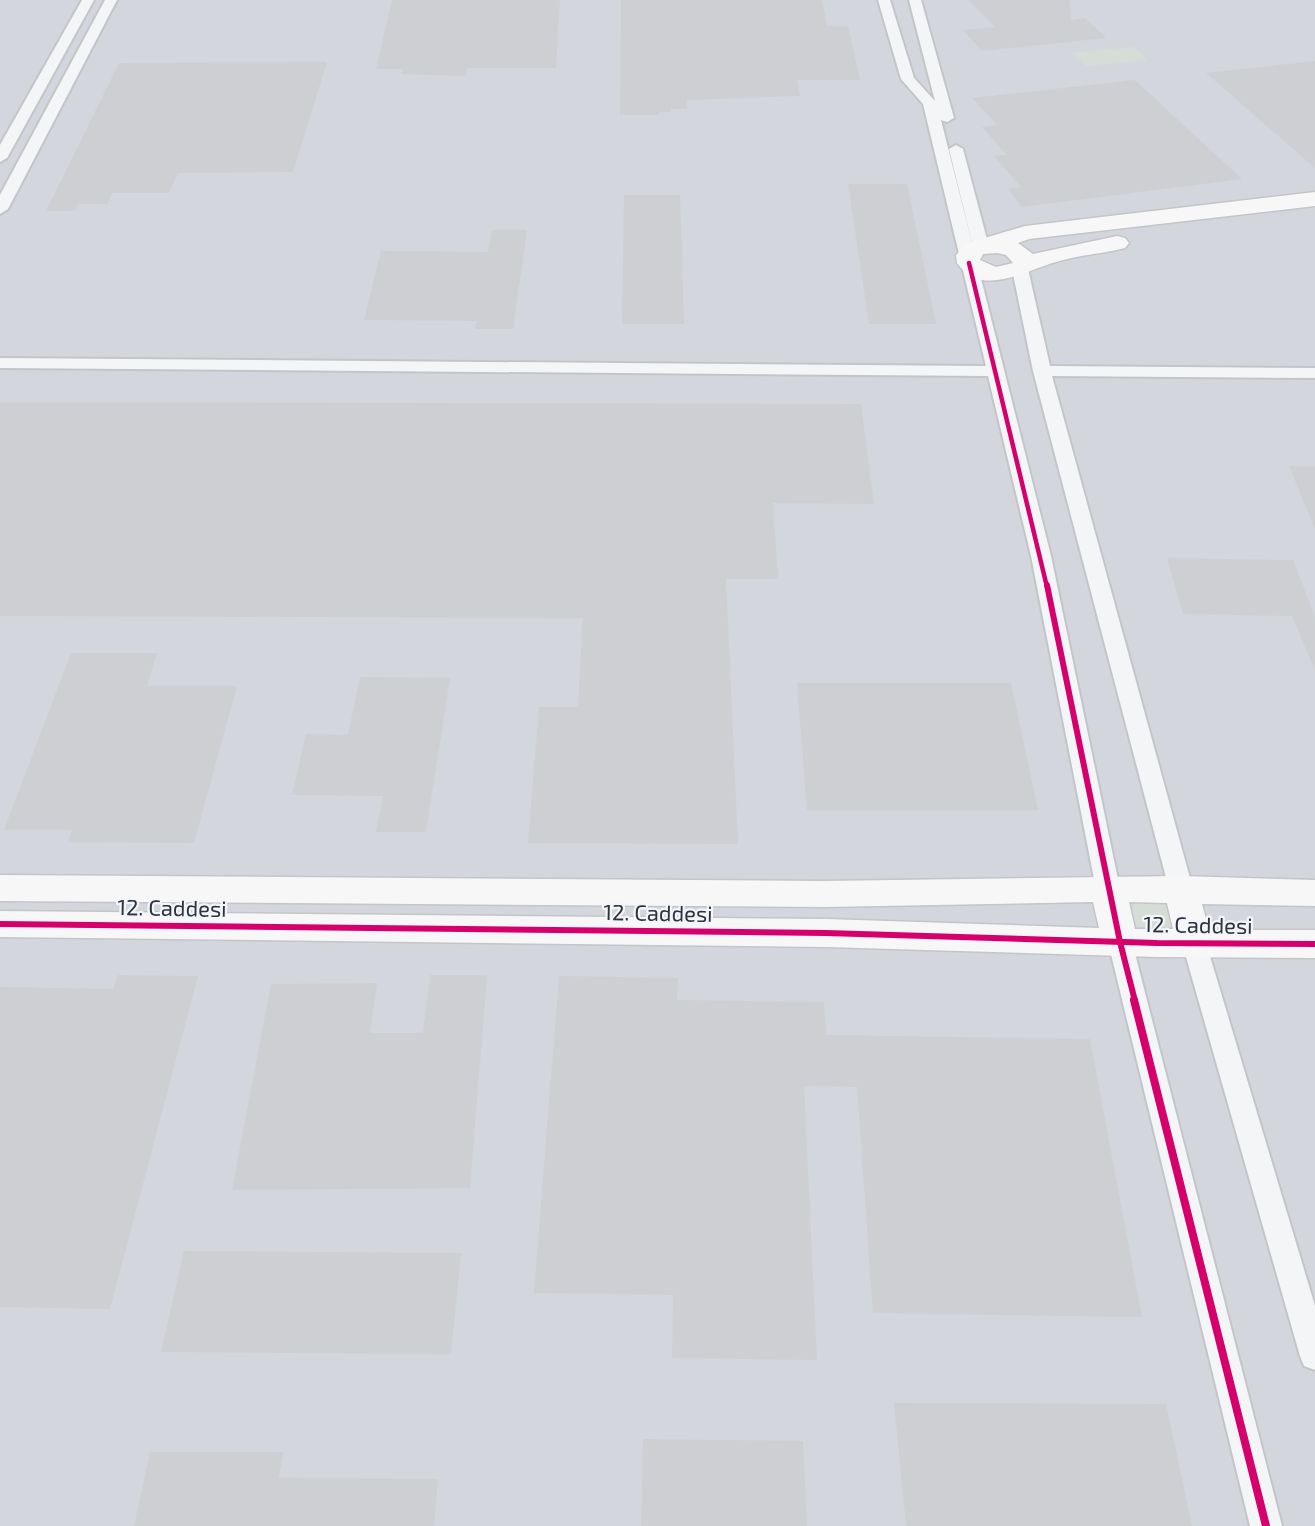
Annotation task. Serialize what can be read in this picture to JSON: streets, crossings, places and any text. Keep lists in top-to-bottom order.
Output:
{
  "streets": {
    "street": ["12. Caddesi"]
  }
}
